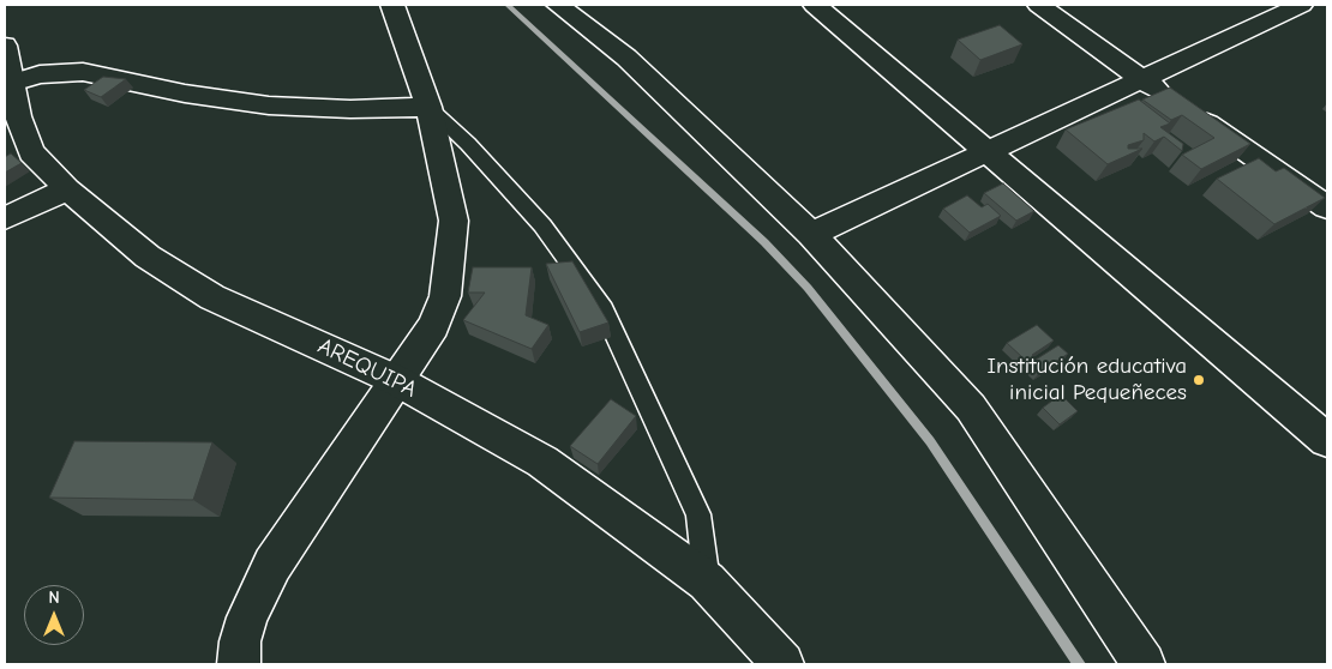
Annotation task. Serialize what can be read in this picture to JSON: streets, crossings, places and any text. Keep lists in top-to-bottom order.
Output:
{
  "streets": {
    "street": ["AREQUIPA"]
  },
  "places": ["Institución educativa inicial Pequeñeces"],
  "north": "top"
}
